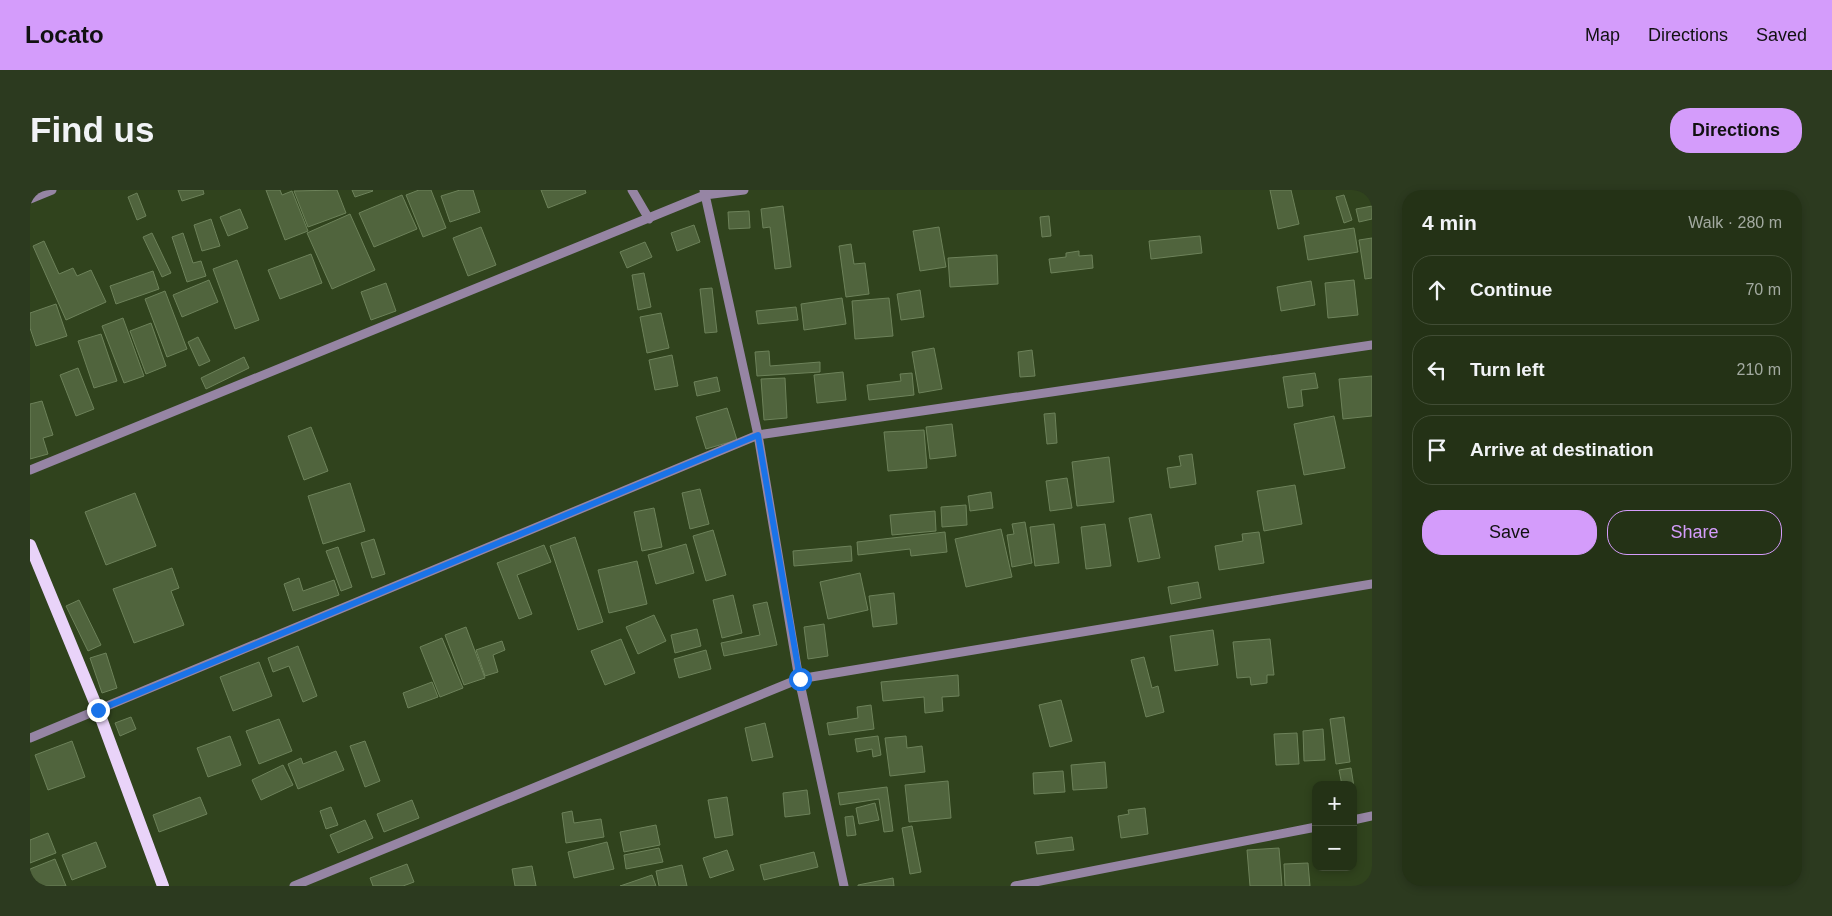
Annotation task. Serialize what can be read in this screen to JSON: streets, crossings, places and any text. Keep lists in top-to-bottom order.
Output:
{
  "page": {
    "header": "Locato",
    "nav": ["Map", "Directions", "Saved"],
    "buttons": [
      "Directions",
      ["Save", "Share"]
    ],
    "title": "Find us",
    "heading": ["4 min", "Walk · 280 m"],
    "list": [
      ["Continue", "70 m"],
      ["Turn left", "210 m"],
      "Arrive at destination"
    ],
    "map_buttons": ["+", "−"]
  }
}
